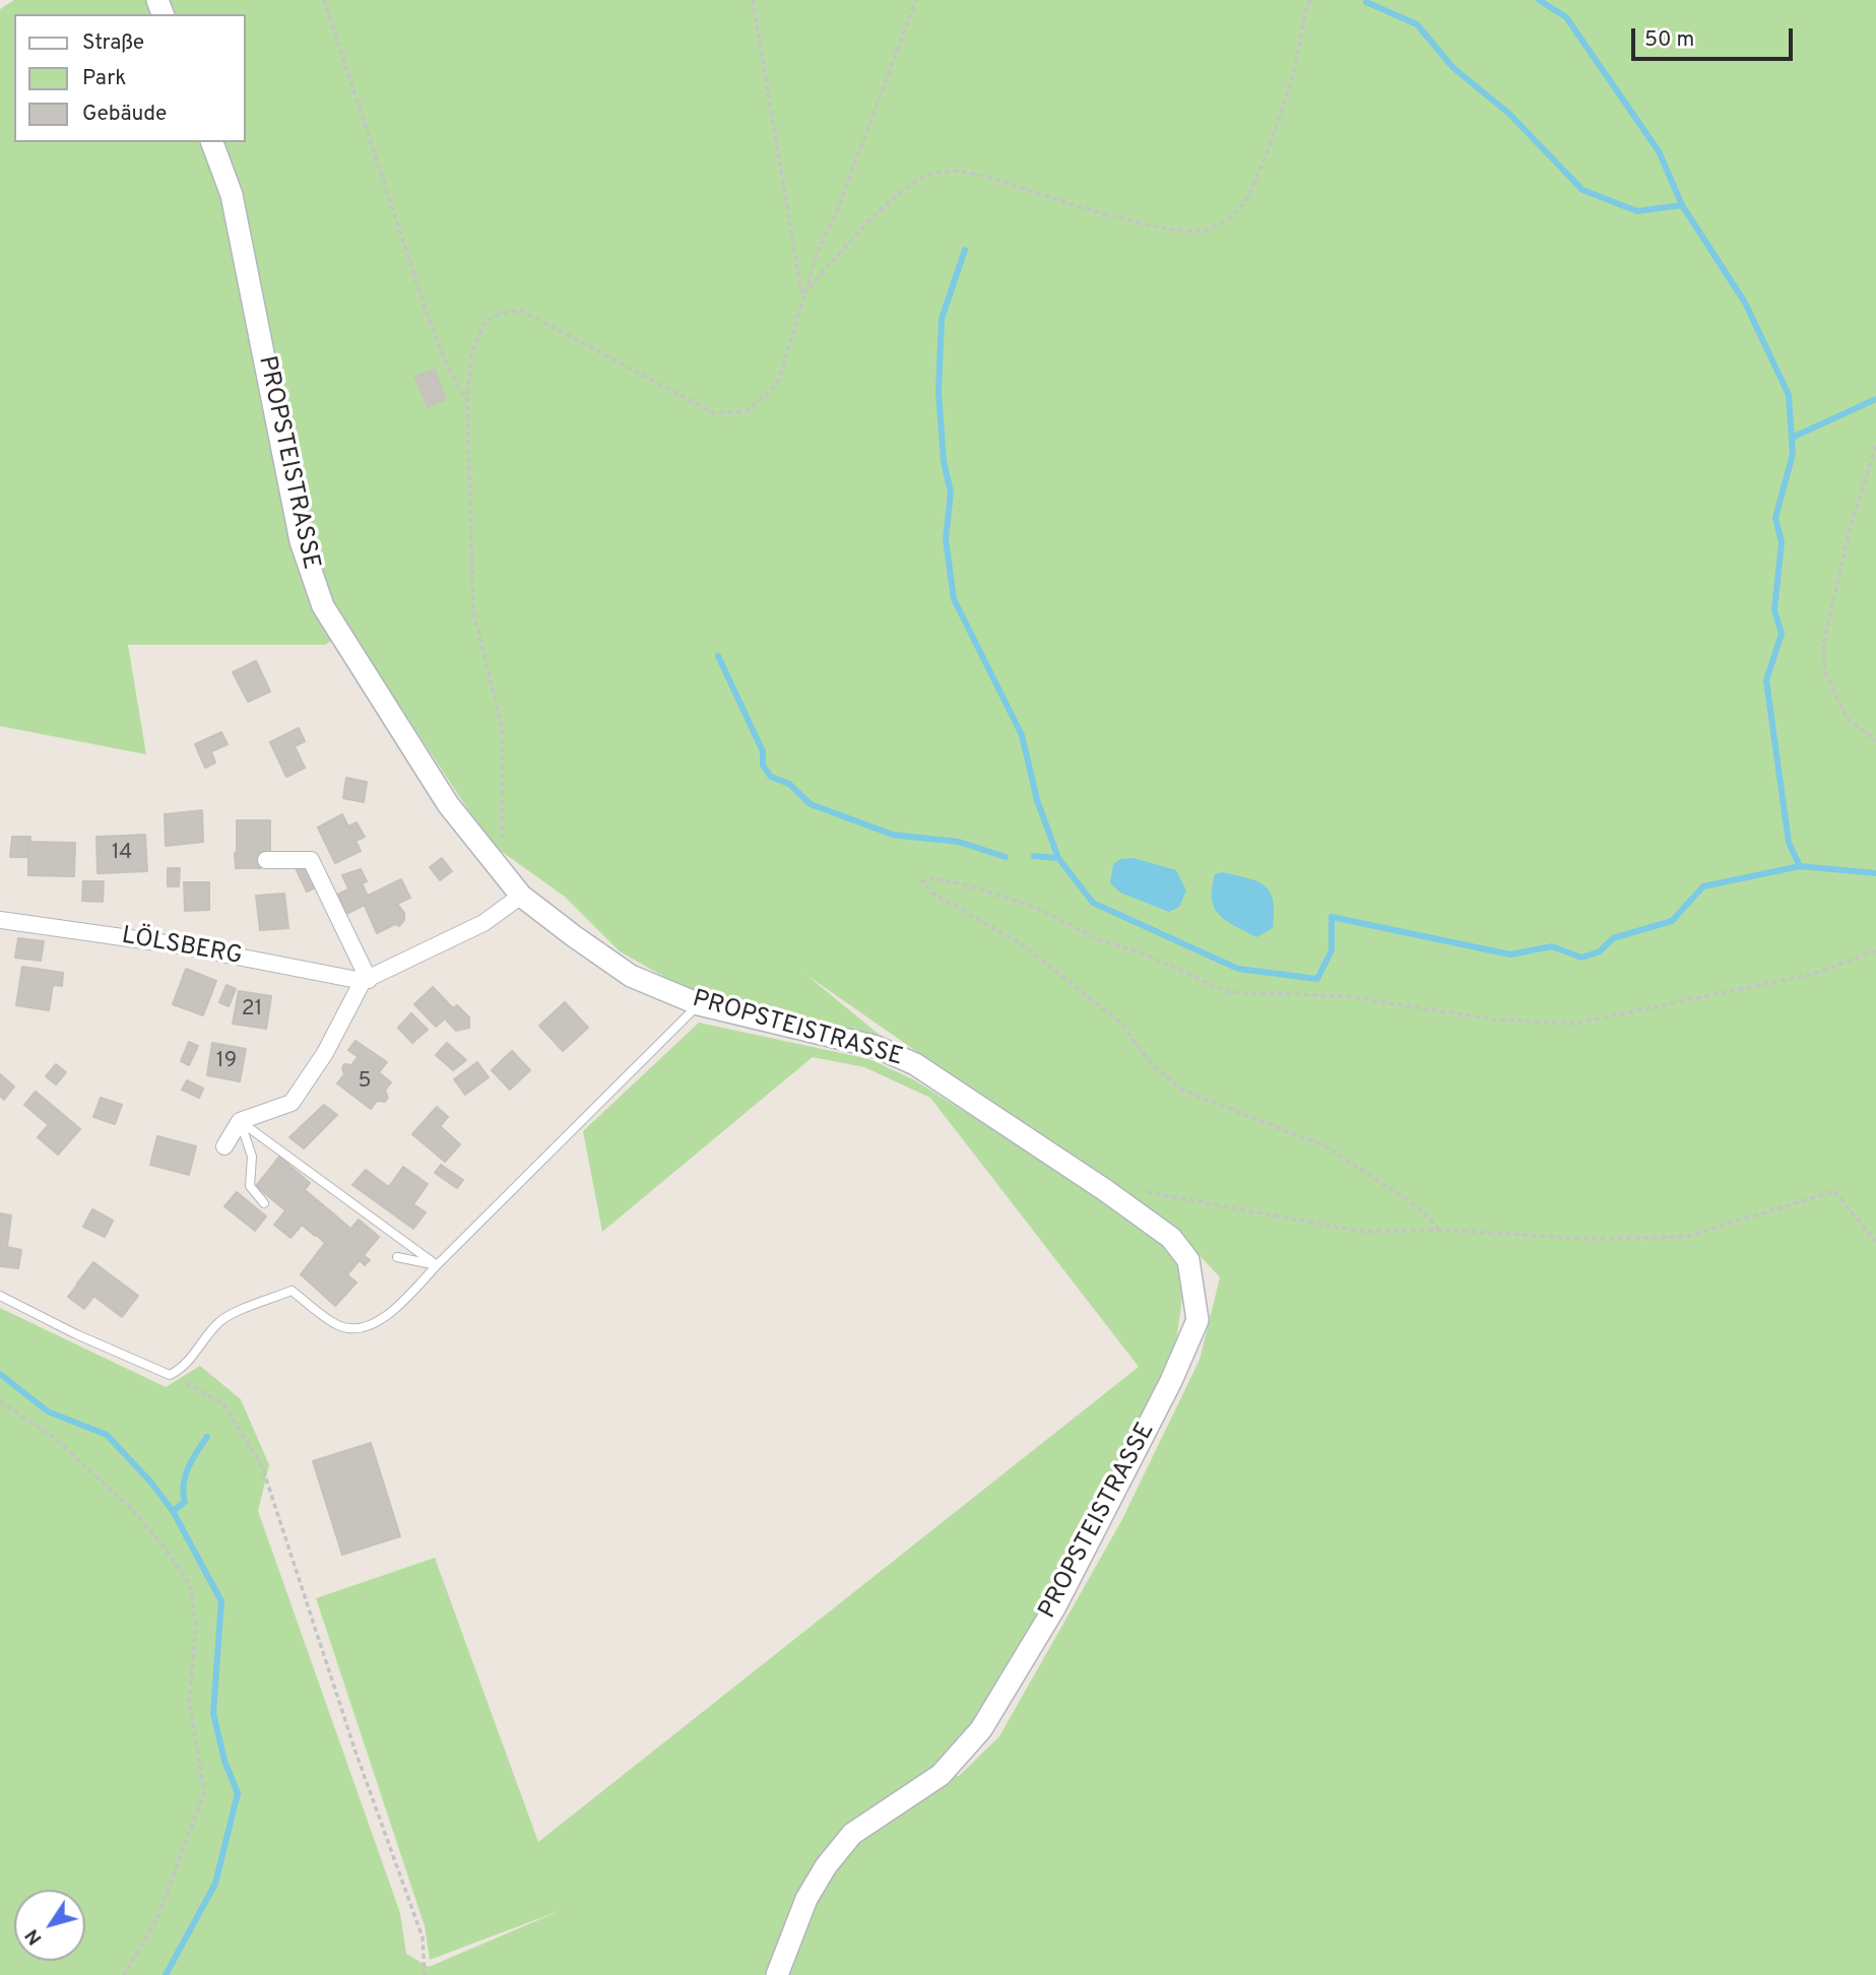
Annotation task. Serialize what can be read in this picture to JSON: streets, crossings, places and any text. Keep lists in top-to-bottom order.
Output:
{
  "streets": {
    "street": ["PROPSTEISTRASSE", "LÖLSBERG"]
  },
  "house_numbers": [
    "14",
    "21",
    "19",
    "5"
  ],
  "legend": ["Straße", "Park", "Gebäude"],
  "scale_bar": "50 m",
  "north": "bottom left"
}
